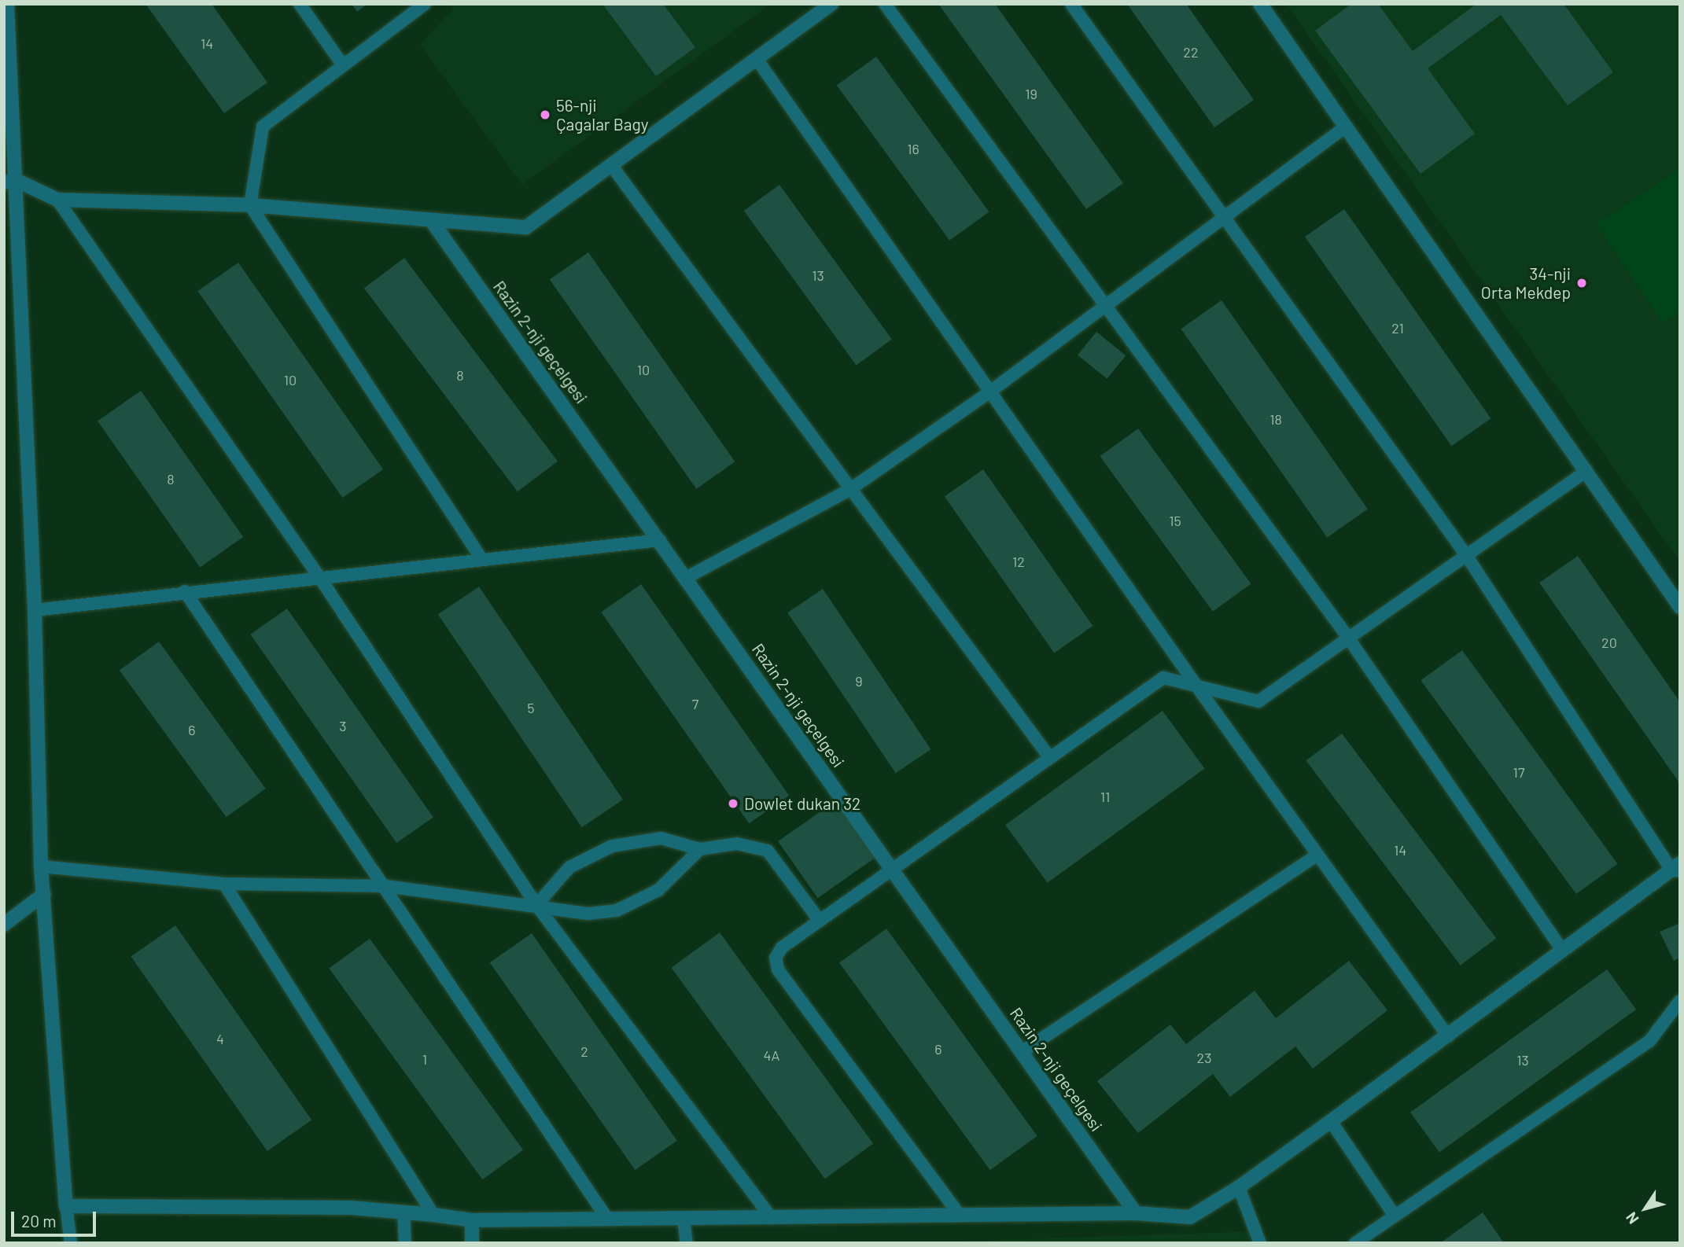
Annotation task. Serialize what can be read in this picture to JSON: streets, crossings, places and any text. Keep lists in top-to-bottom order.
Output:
{
  "streets": {
    "street": ["Razin 2-nji geçelgesi"]
  },
  "places": ["56-nji Çagalar Bagy", "34-nji Orta Mekdep", "Dowlet dukan 32"],
  "house_numbers": [
    "14",
    "22",
    "19",
    "16",
    "13",
    "21",
    "10",
    "8",
    "10",
    "18",
    "8",
    "15",
    "12",
    "20",
    "9",
    "7",
    "5",
    "3",
    "6",
    "17",
    "11",
    "14",
    "4",
    "6",
    "2",
    "4A",
    "23",
    "1",
    "13"
  ],
  "scale_bar": "20 m",
  "north": "bottom left"
}
